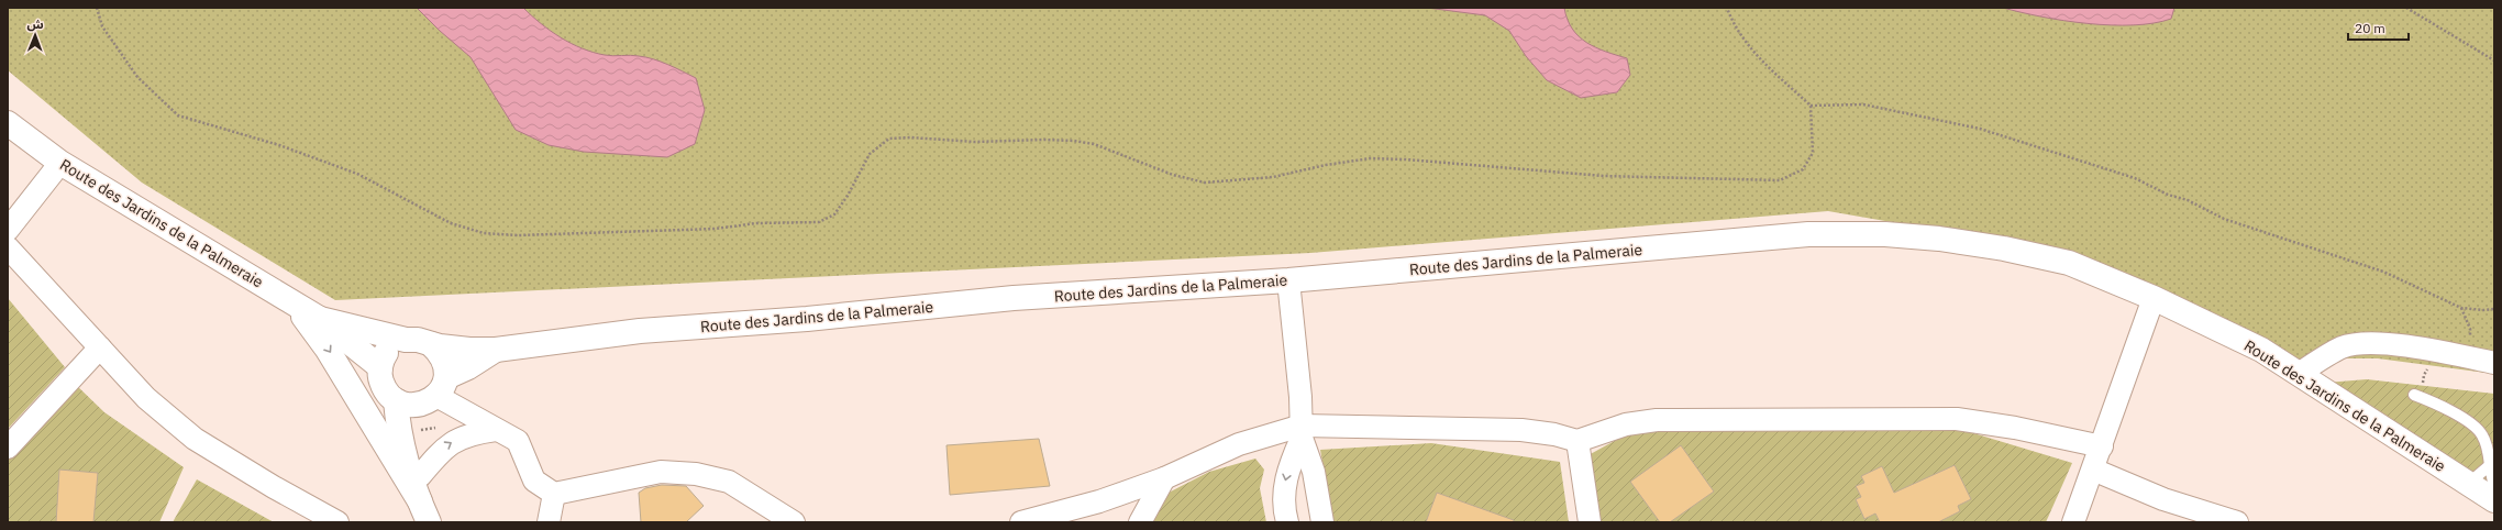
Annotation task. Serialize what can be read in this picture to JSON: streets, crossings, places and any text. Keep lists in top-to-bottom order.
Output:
{
  "streets": {
    "street": ["Route des Jardins de la Palmeraie"]
  },
  "scale_bar": "20 m",
  "north": "top"
}
